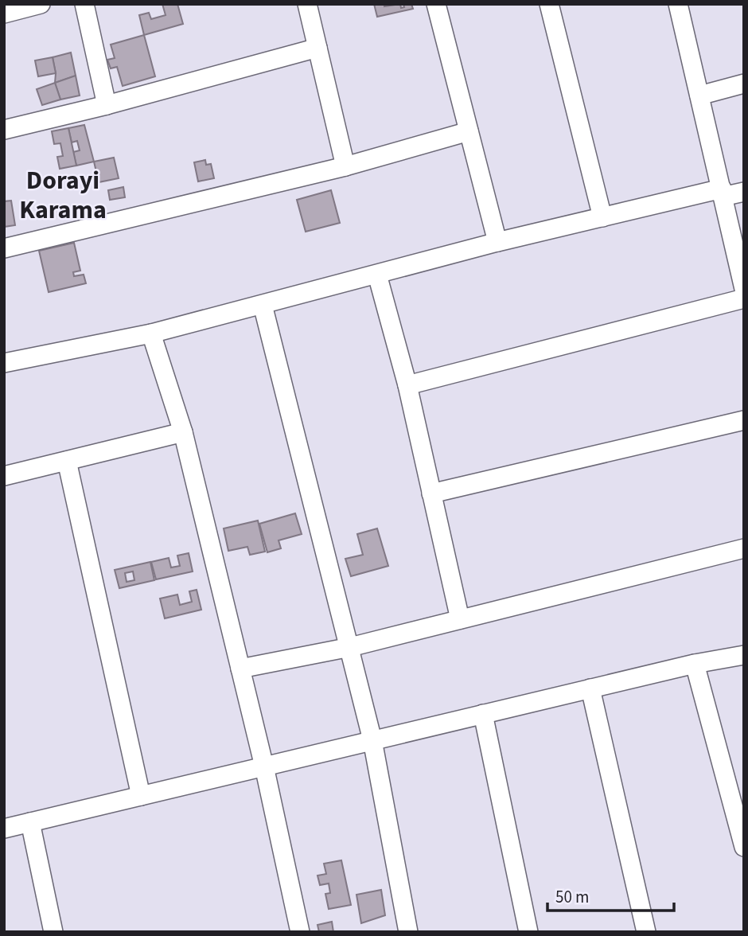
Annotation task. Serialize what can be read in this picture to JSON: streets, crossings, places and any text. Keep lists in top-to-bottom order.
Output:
{
  "districts": ["Dorayi Karama"],
  "scale_bar": "50 m"
}
